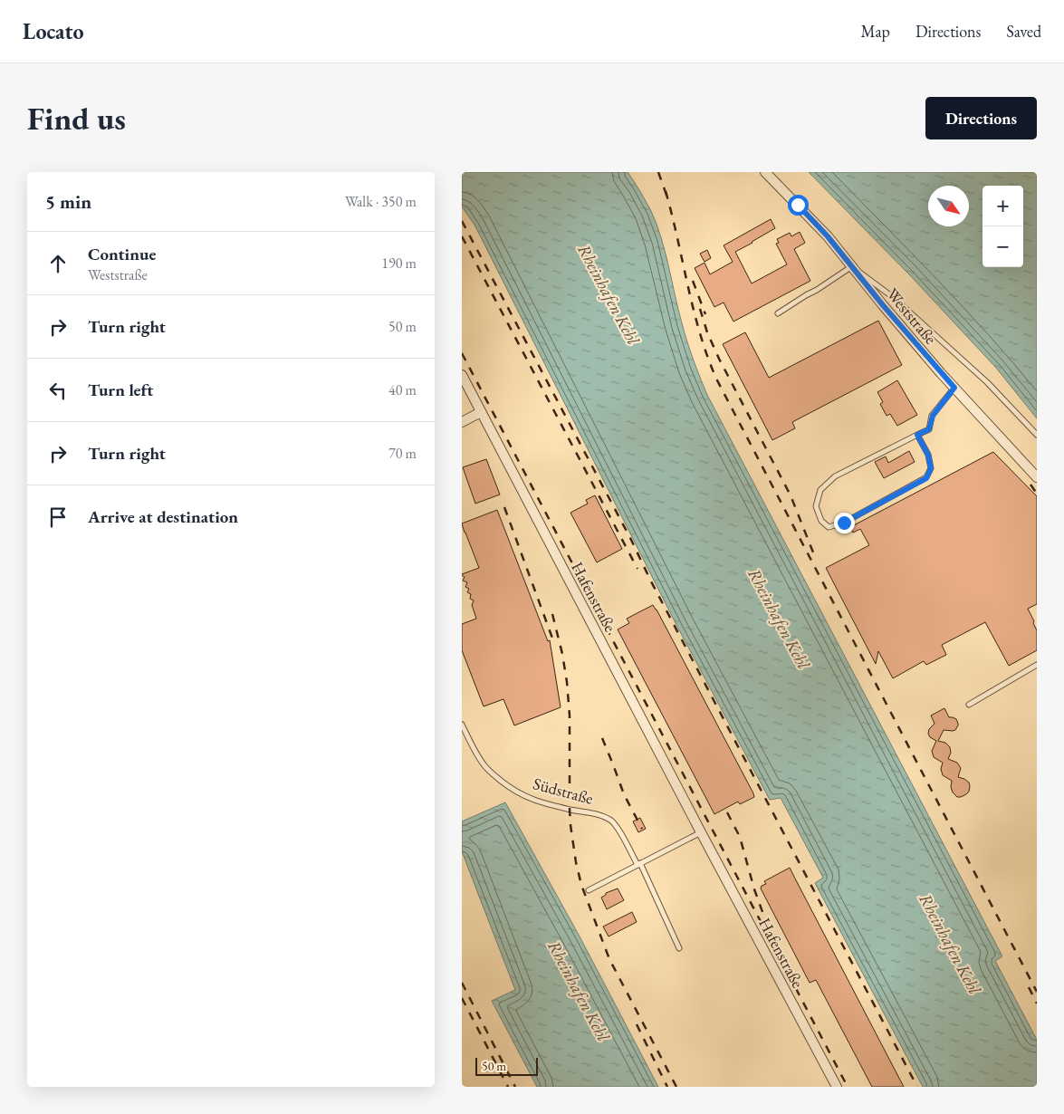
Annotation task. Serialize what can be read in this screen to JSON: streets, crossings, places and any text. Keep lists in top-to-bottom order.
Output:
{
  "streets": {
    "street": ["Weststraße", "Hafenstraße"],
    "lane": ["Südstraße"]
  },
  "water": ["Rheinhafen Kehl"],
  "scale_bar": "50 m",
  "north": "bottom right",
  "page": {
    "header": "Locato",
    "nav": ["Map", "Directions", "Saved"],
    "buttons": "Directions",
    "title": "Find us",
    "heading": ["5 min", "Walk · 350 m"],
    "map_buttons": ["+", "−"],
    "list": [
      ["Continue", "Weststraße", "190 m"],
      ["Turn right", "50 m"],
      ["Turn left", "40 m"],
      ["Turn right", "70 m"],
      "Arrive at destination"
    ],
    "scale": "50 m"
  }
}
